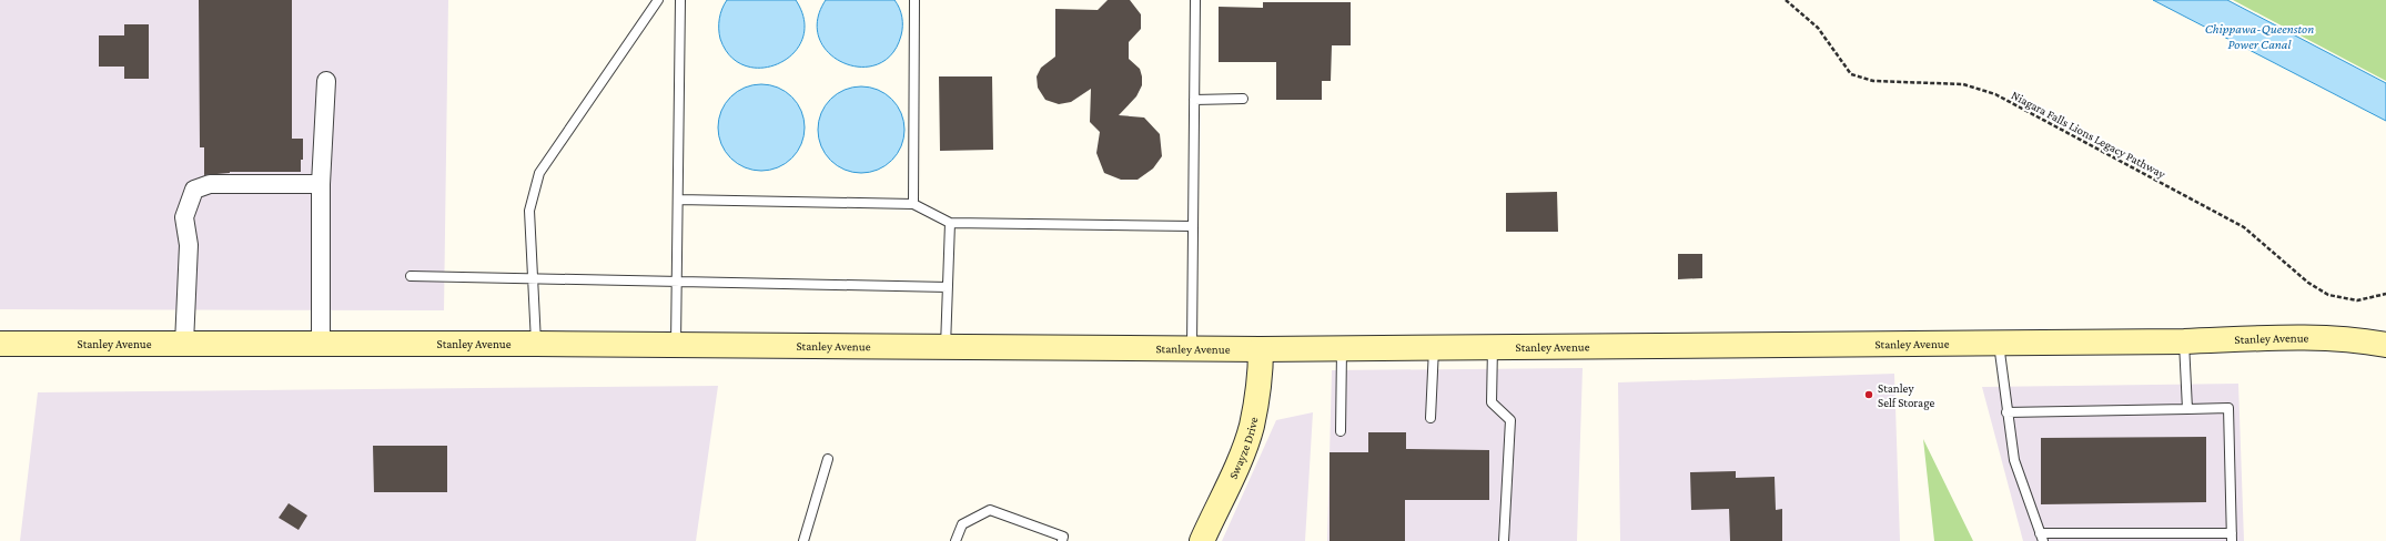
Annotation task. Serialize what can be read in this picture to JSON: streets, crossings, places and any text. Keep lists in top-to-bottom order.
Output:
{
  "streets": {
    "main road": ["Stanley Avenue", "Swayze Drive"],
    "path": ["Niagara Falls Lions Legacy Pathway"]
  },
  "crossings": [
    ["Stanley Avenue", "Swayze Drive"]
  ],
  "water": ["Chippawa-Queenston Power Canal"],
  "places": ["Stanley Self Storage"]
}
